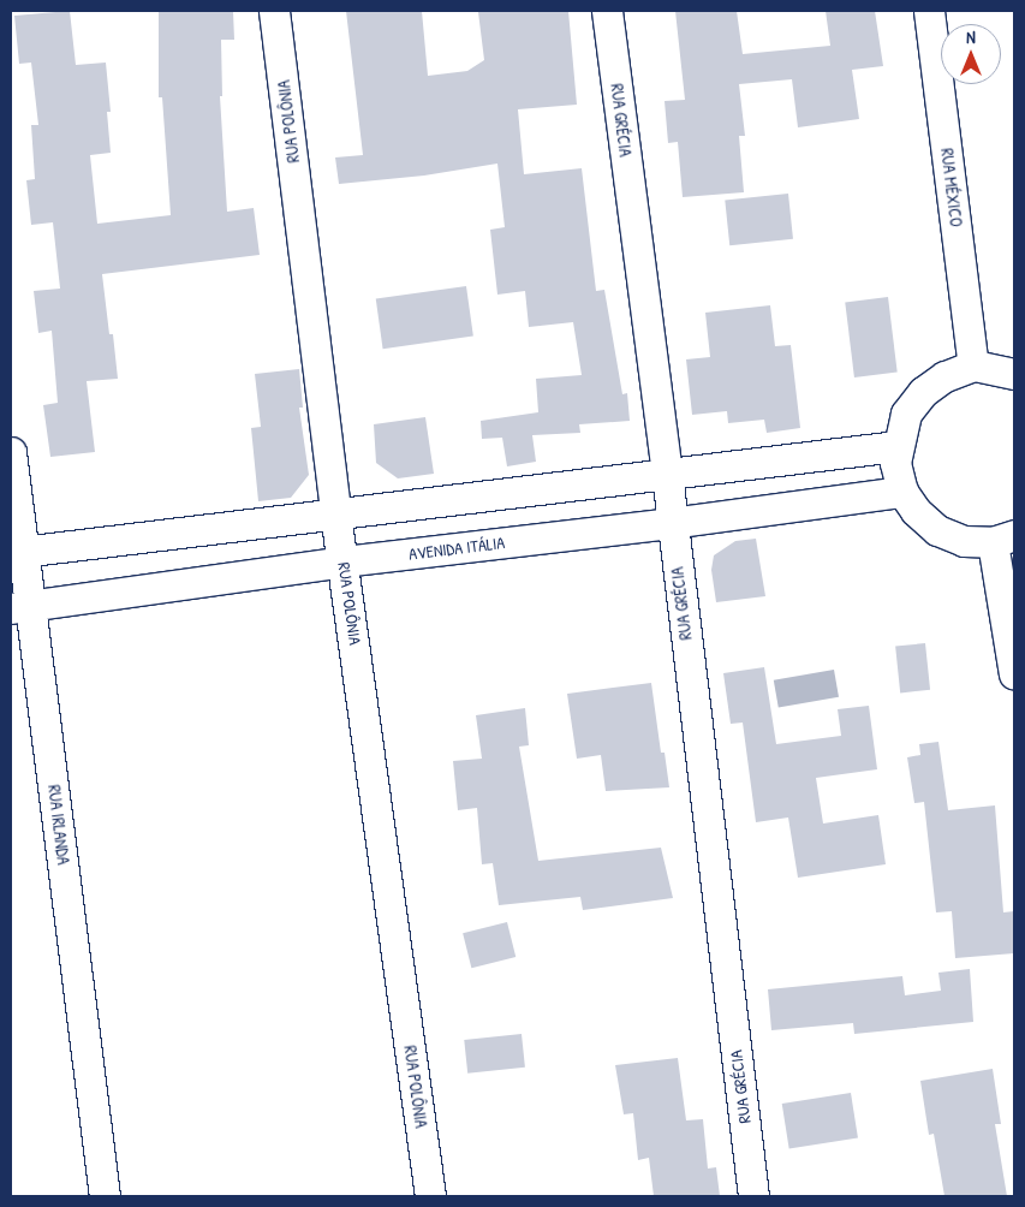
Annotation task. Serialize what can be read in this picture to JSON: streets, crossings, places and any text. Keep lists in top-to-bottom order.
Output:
{
  "streets": {
    "street": [
      "RUA GRÉCIA",
      "RUA POLÔNIA",
      "RUA MÉXICO",
      "AVENIDA ITÁLIA",
      "RUA IRLANDA"
    ]
  },
  "crossings": [
    ["RUA GRÉCIA", "AVENIDA ITÁLIA"],
    ["RUA POLÔNIA", "AVENIDA ITÁLIA"],
    ["AVENIDA ITÁLIA", "RUA IRLANDA"]
  ],
  "north": "top"
}
